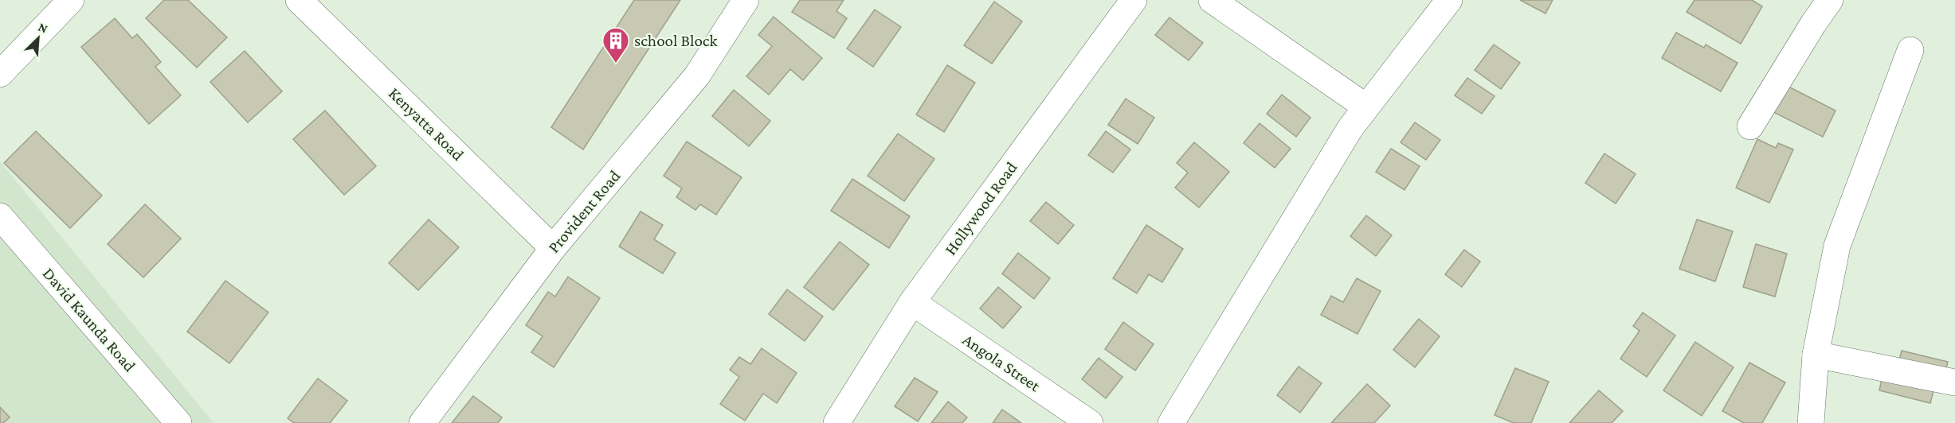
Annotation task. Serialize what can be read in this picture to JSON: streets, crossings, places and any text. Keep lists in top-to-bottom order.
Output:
{
  "streets": {
    "street": [
      "Kenyatta Road",
      "Hollywood Road",
      "Provident Road",
      "David Kaunda Road",
      "Angola Street"
    ]
  },
  "crossings": [
    ["Kenyatta Road", "Provident Road"],
    ["Hollywood Road", "Angola Street"]
  ],
  "places": {
    "building": ["school Block"]
  },
  "north": "top right"
}
